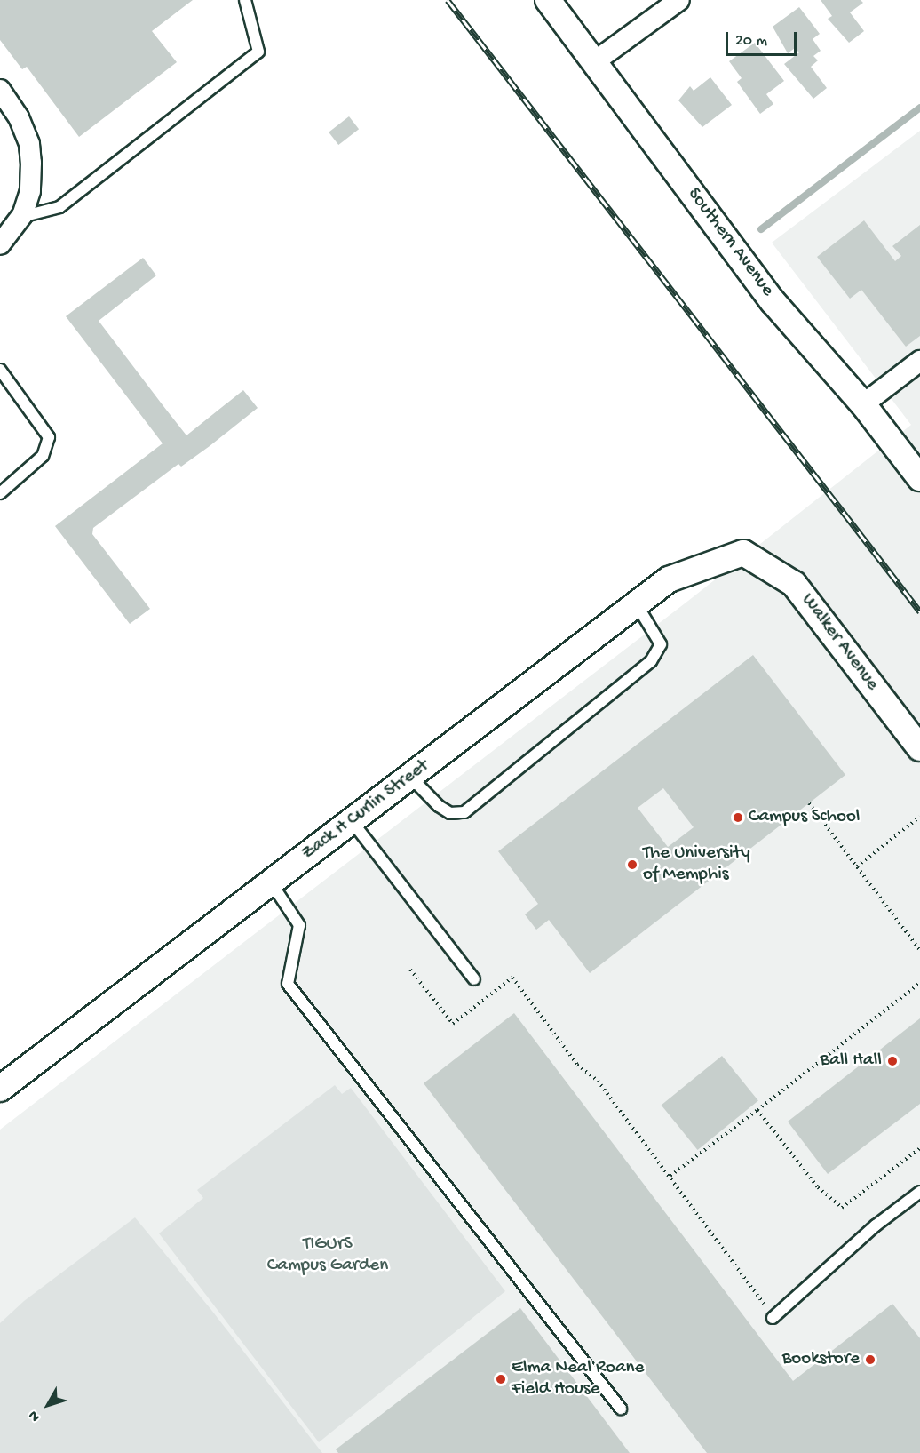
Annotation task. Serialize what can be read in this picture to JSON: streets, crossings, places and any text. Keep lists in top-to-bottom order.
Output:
{
  "streets": {
    "street": ["Southern Avenue", "Walker Avenue", "Zack H Curlin Street"]
  },
  "crossings": [
    ["Walker Avenue", "Zack H Curlin Street"]
  ],
  "parks": ["TIGUrS Campus Garden"],
  "places": [
    "Campus School",
    "The University of Memphis",
    "Ball Hall",
    "Bookstore",
    "Elma Neal Roane Field House"
  ],
  "scale_bar": "20 m",
  "north": "bottom left"
}
